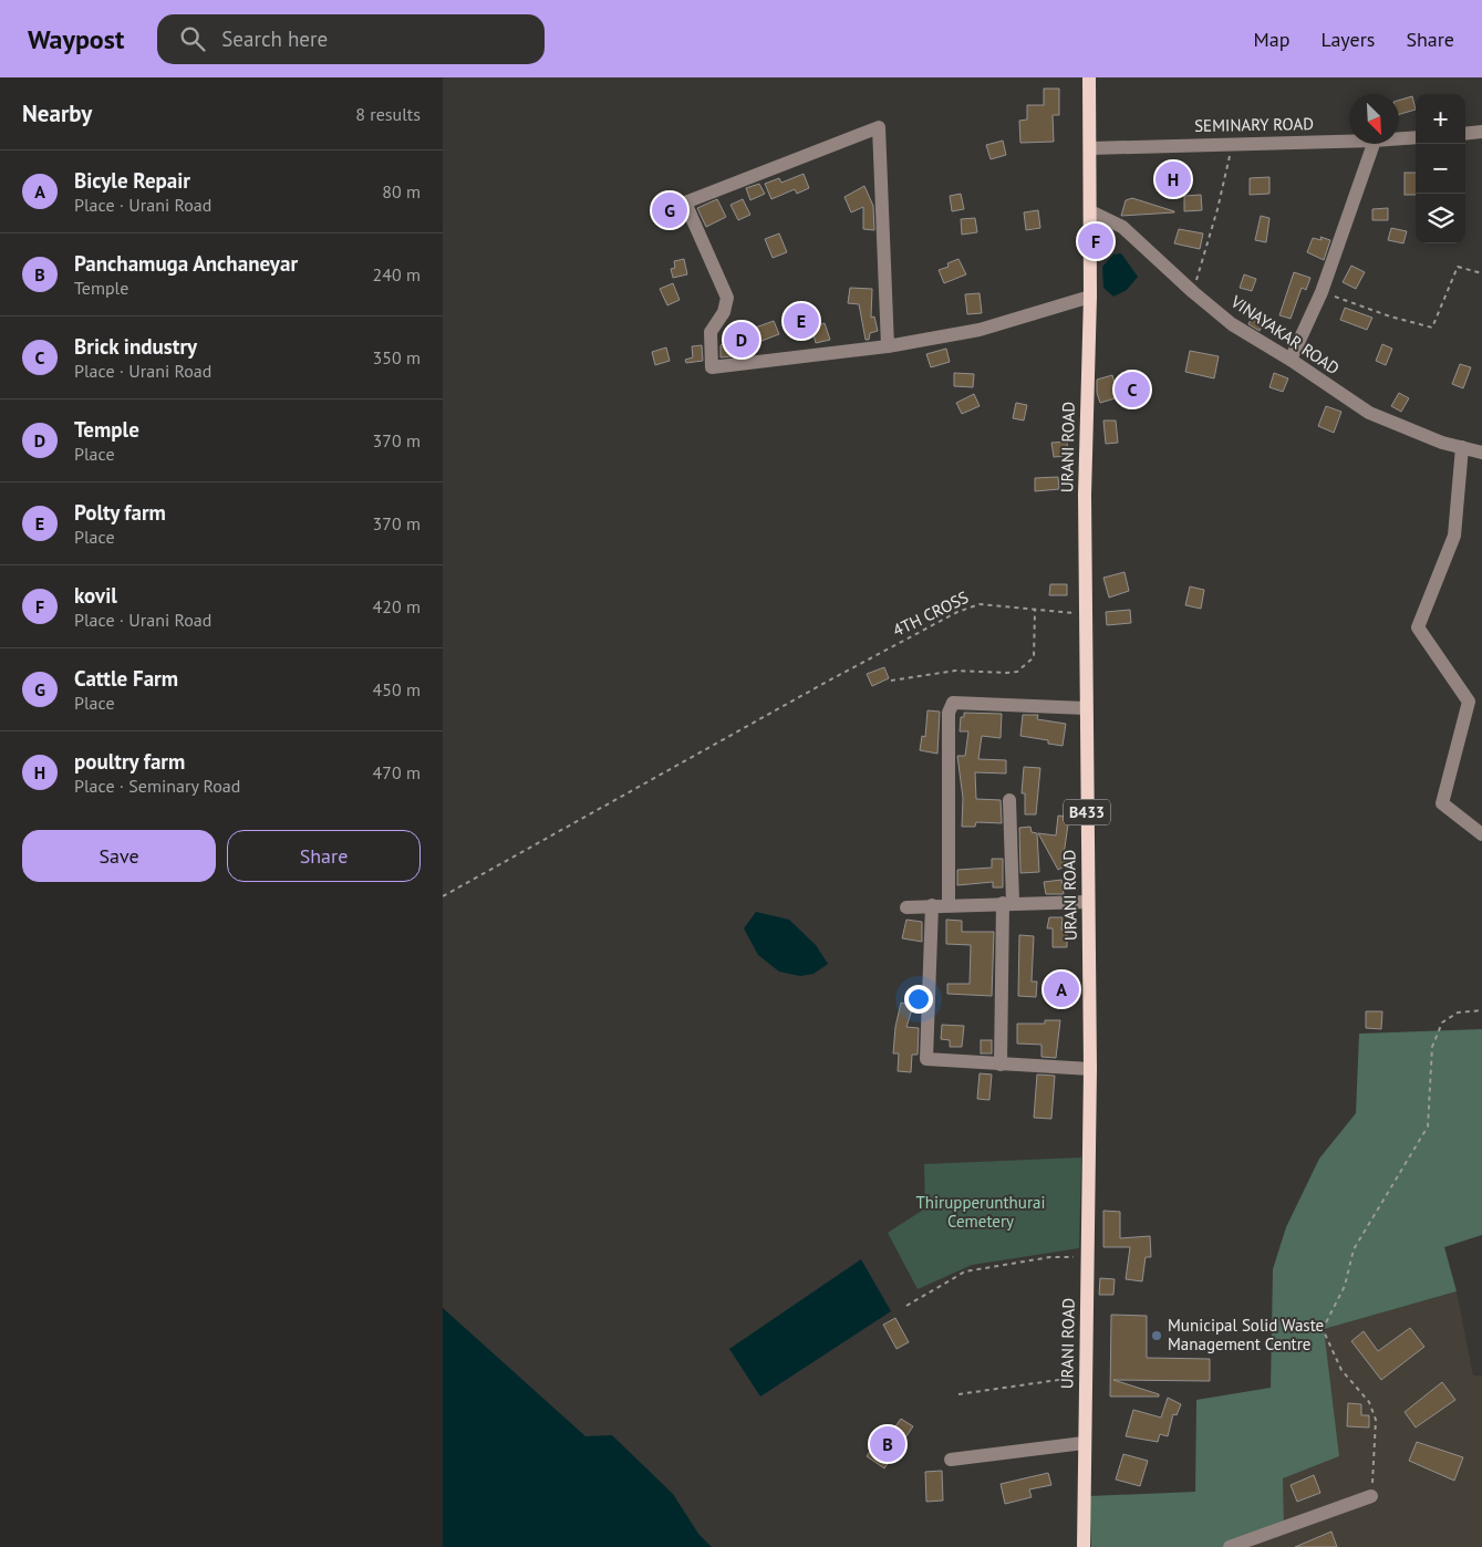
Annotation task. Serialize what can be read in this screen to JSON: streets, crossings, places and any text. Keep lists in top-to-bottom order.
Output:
{
  "streets": {
    "main road": ["URANI ROAD", "B433"],
    "street": ["SEMINARY ROAD", "VINAYAKAR ROAD"],
    "path": ["4TH CROSS"]
  },
  "crossings": [
    ["SEMINARY ROAD", "URANI ROAD"],
    ["VINAYAKAR ROAD", "URANI ROAD"],
    ["URANI ROAD", "4TH CROSS"]
  ],
  "parks": ["Thirupperunthurai Cemetery"],
  "places": ["Municipal Solid Waste Management Centre"],
  "north": "bottom right",
  "page": {
    "header": "Waypost",
    "search": "Search here",
    "nav": ["Map", "Layers", "Share"],
    "heading": ["Nearby", "8 results"],
    "map_buttons": ["+", "−"],
    "list": [
      {
        "mark": "A",
        "name": "Bicyle Repair",
        "note": "Place · Urani Road",
        "value": "80 m"
      },
      {
        "mark": "B",
        "name": "Panchamuga Anchaneyar",
        "note": "Temple",
        "value": "240 m"
      },
      {
        "mark": "C",
        "name": "Brick industry",
        "note": "Place · Urani Road",
        "value": "350 m"
      },
      {
        "mark": "D",
        "name": "Temple",
        "note": "Place",
        "value": "370 m"
      },
      {
        "mark": "E",
        "name": "Polty farm",
        "note": "Place",
        "value": "370 m"
      },
      {
        "mark": "F",
        "name": "kovil",
        "note": "Place · Urani Road",
        "value": "420 m"
      },
      {
        "mark": "G",
        "name": "Cattle Farm",
        "note": "Place",
        "value": "450 m"
      },
      {
        "mark": "H",
        "name": "poultry farm",
        "note": "Place · Seminary Road",
        "value": "470 m"
      }
    ],
    "pins": [
      "H",
      "G",
      "F",
      "E",
      "D",
      "C",
      "A",
      "B"
    ],
    "buttons": ["Save", "Share"]
  }
}
